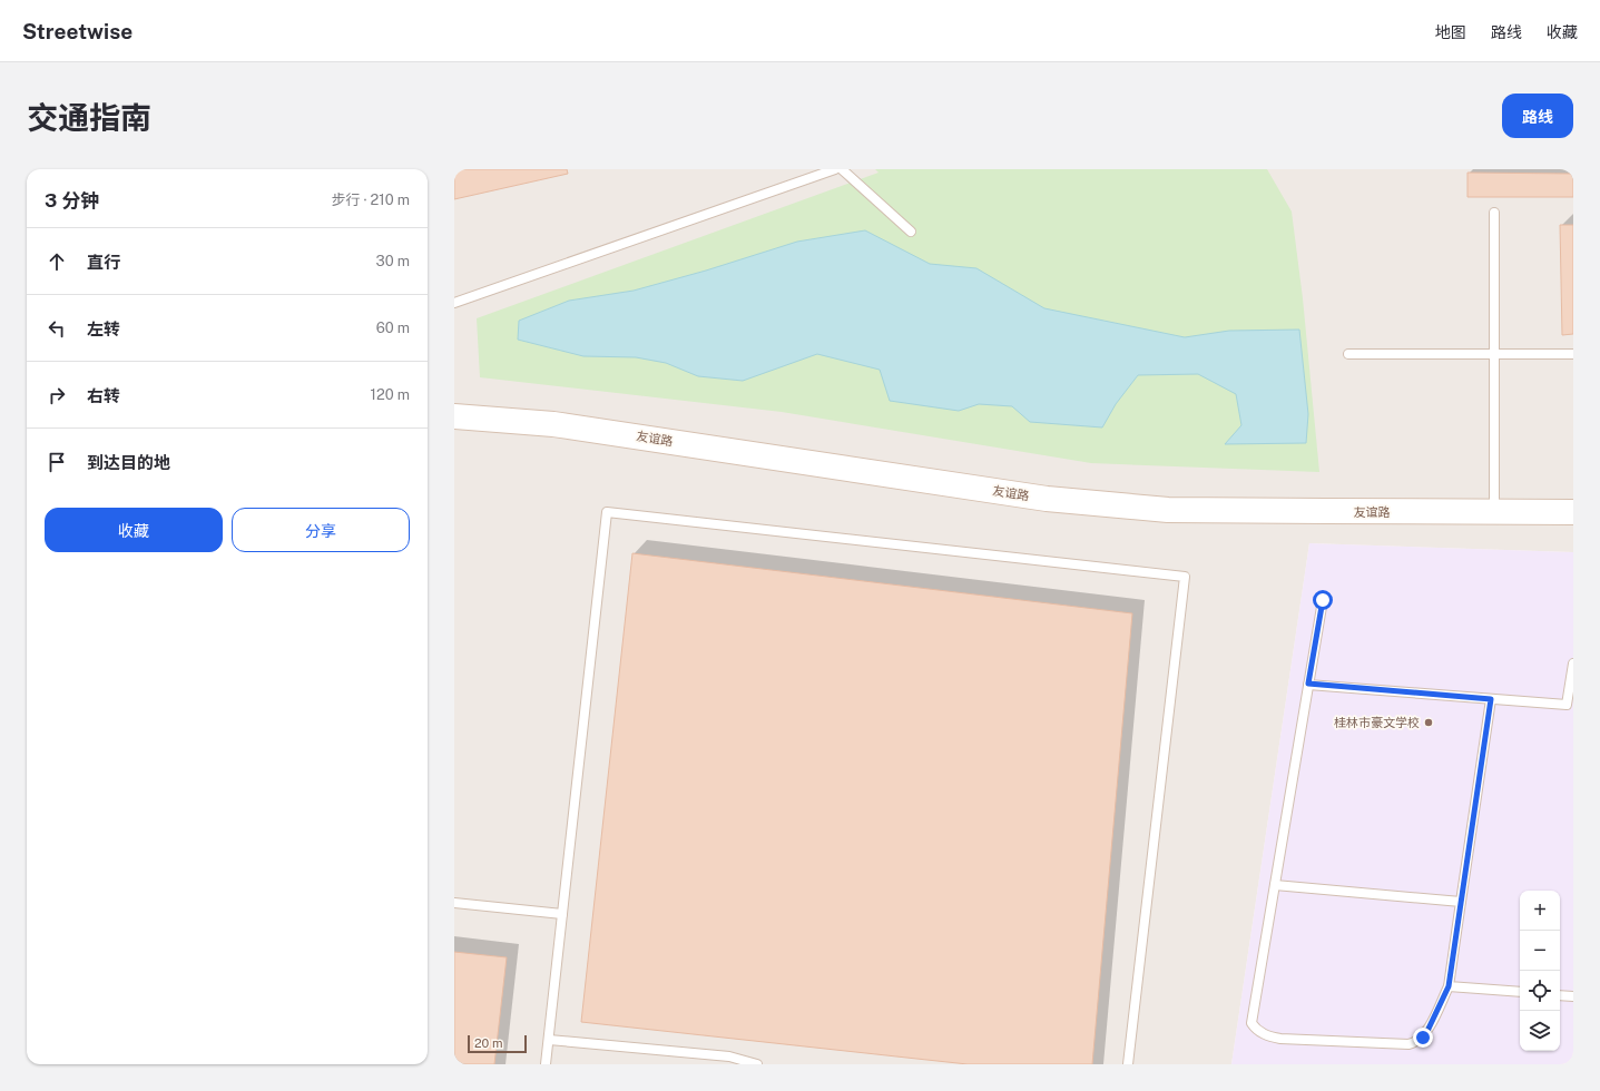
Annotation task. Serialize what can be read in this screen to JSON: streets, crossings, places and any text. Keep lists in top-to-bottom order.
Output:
{
  "streets": {
    "street": ["友谊路"]
  },
  "places": ["桂林市豪文学校"],
  "scale_bar": "20 m",
  "page": {
    "header": "Streetwise",
    "nav": ["地图", "路线", "收藏"],
    "title": "交通指南",
    "buttons": [
      "路线",
      ["收藏", "分享"]
    ],
    "heading": ["3 分钟", "步行 · 210 m"],
    "list": [
      ["直行", "30 m"],
      ["左转", "60 m"],
      ["右转", "120 m"],
      "到达目的地"
    ],
    "map_buttons": ["+", "−"],
    "scale": "20 m"
  }
}
